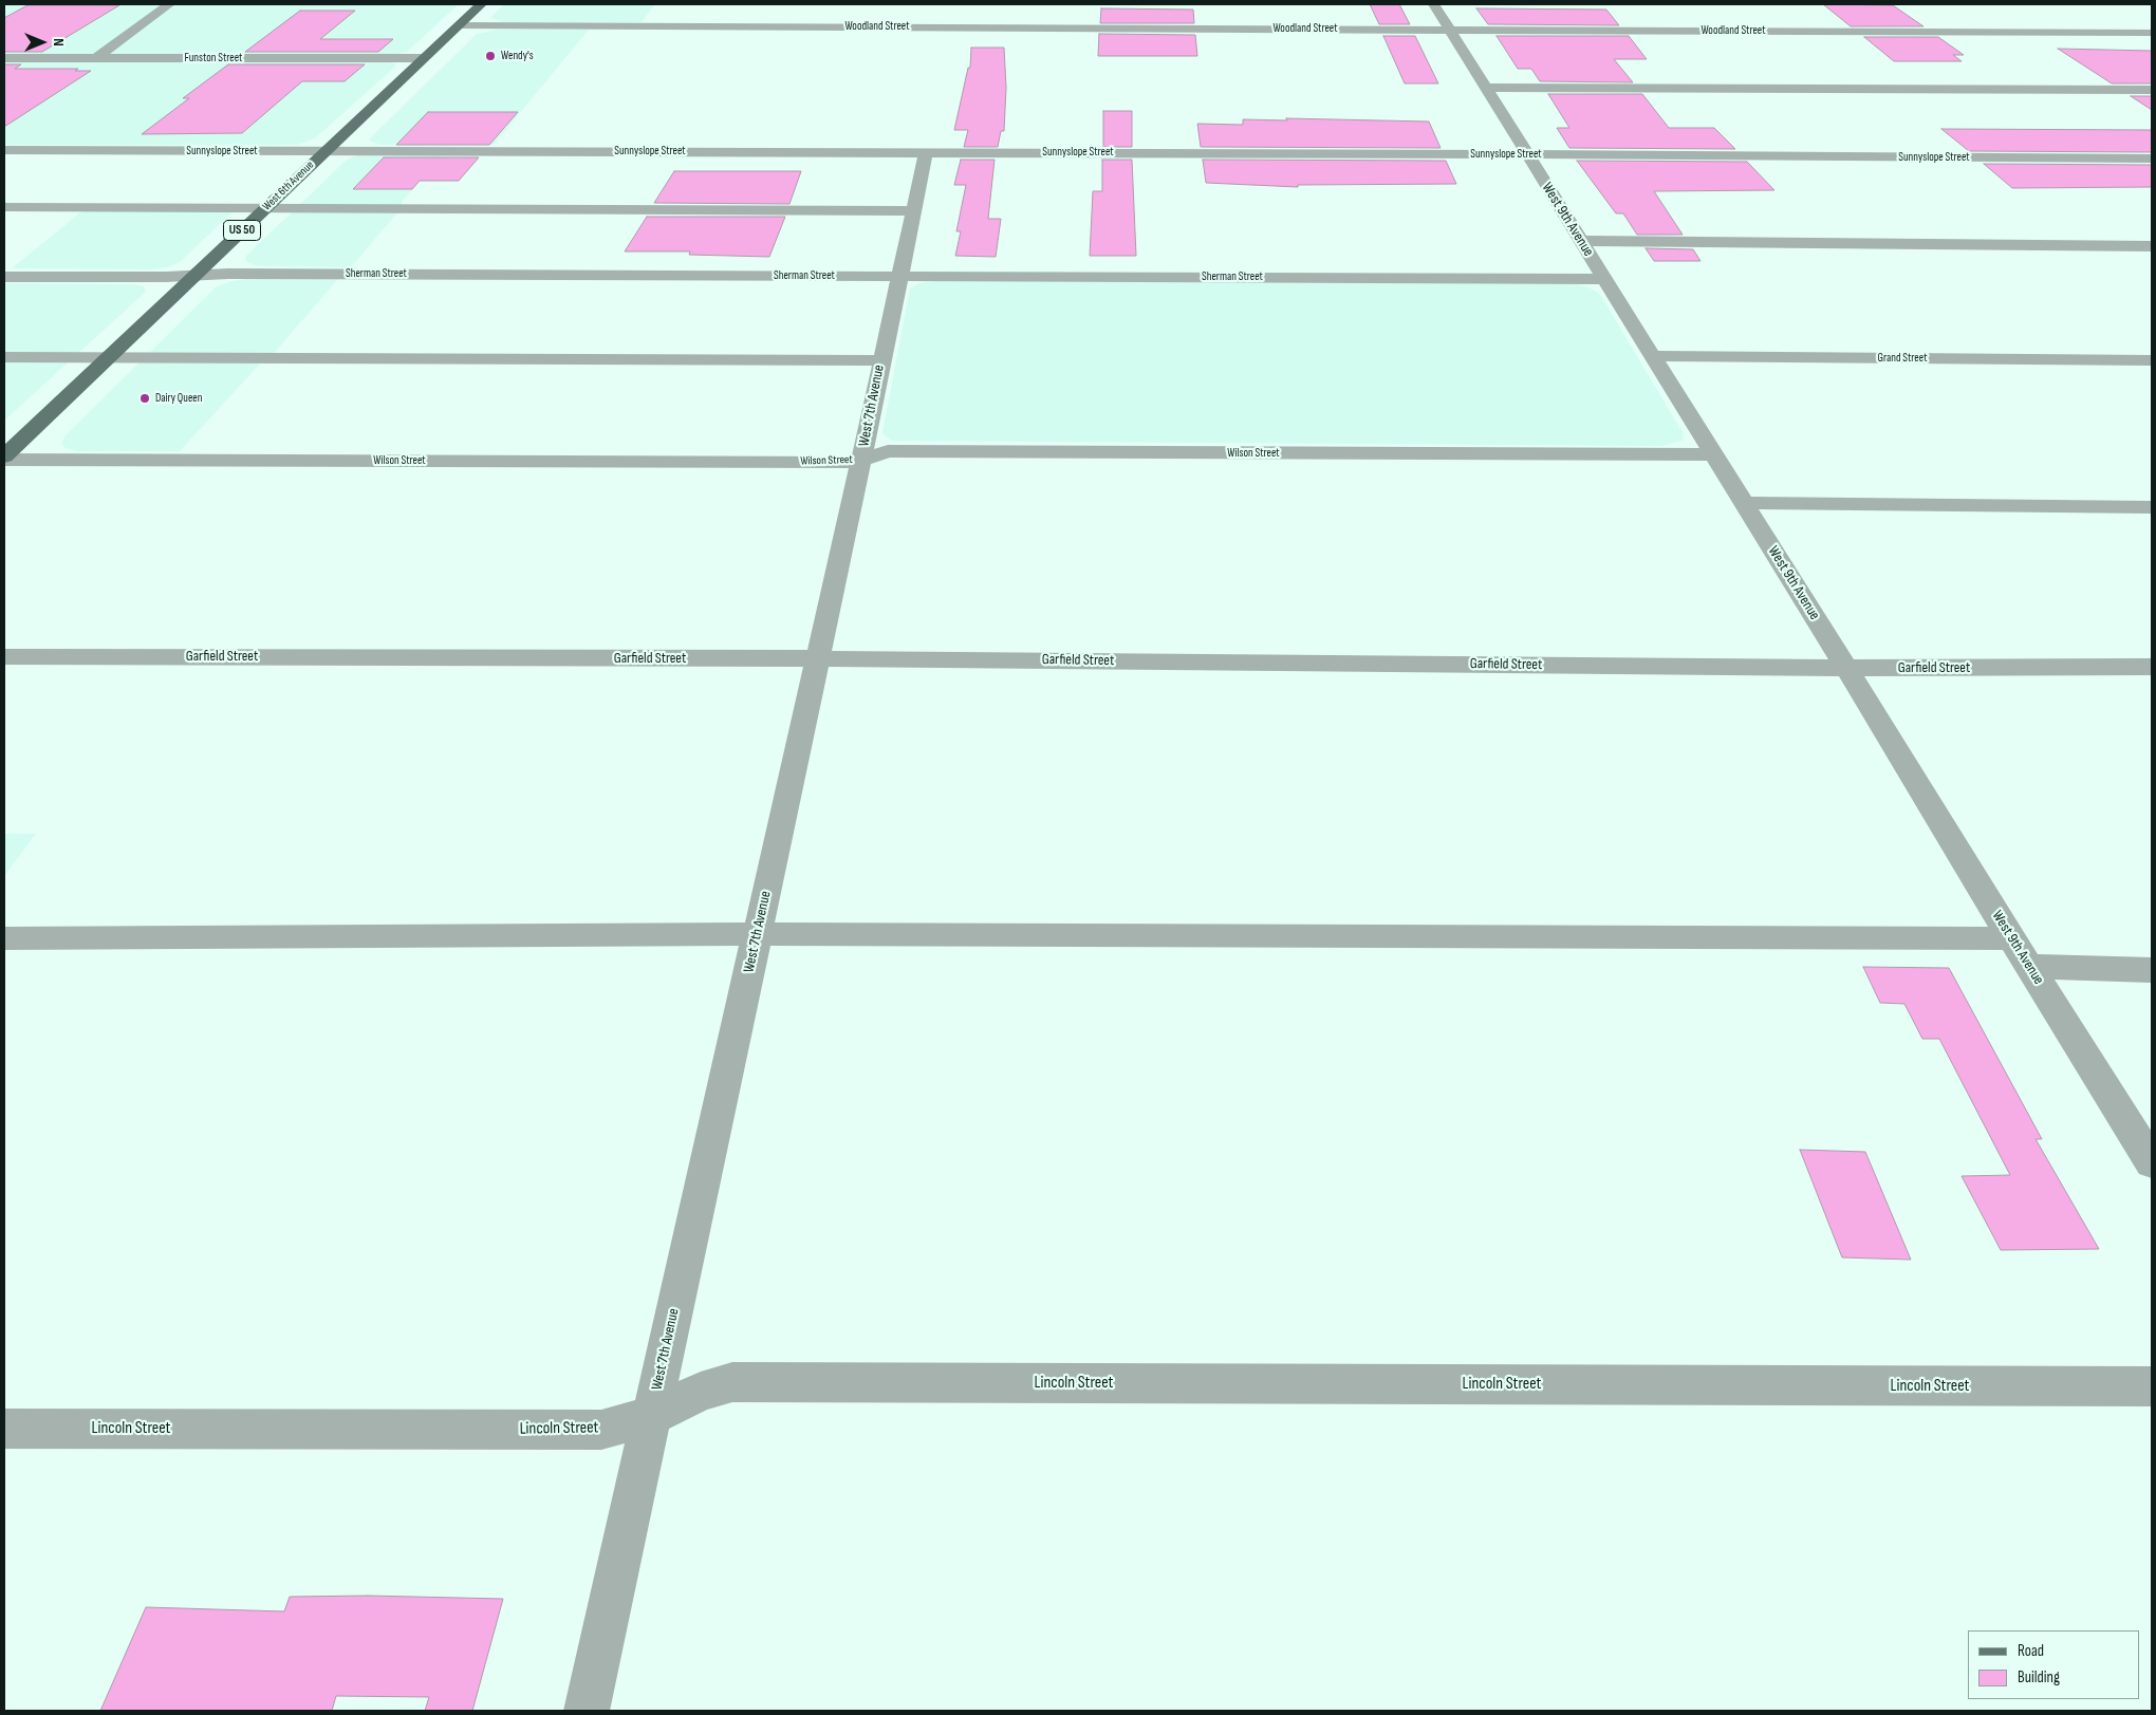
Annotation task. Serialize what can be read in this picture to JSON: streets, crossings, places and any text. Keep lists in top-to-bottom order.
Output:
{
  "streets": {
    "main road": ["West 6th Avenue", "US 50"],
    "street": [
      "Woodland Street",
      "Funston Street",
      "Sunnyslope Street",
      "West 9th Avenue",
      "Sherman Street",
      "Grand Street",
      "West 7th Avenue",
      "Wilson Street",
      "Garfield Street",
      "Lincoln Street"
    ]
  },
  "crossings": [
    ["Woodland Street", "West 6th Avenue"],
    ["Woodland Street", "West 9th Avenue"],
    ["Funston Street", "West 6th Avenue"],
    ["Sunnyslope Street", "West 6th Avenue"],
    ["Sunnyslope Street", "West 9th Avenue"],
    ["Sunnyslope Street", "West 7th Avenue"],
    ["West 6th Avenue", "Sherman Street"],
    ["West 6th Avenue", "Wilson Street"],
    ["West 9th Avenue", "Sherman Street"],
    ["West 9th Avenue", "Grand Street"],
    ["West 9th Avenue", "Wilson Street"],
    ["West 9th Avenue", "Garfield Street"],
    ["Sherman Street", "West 7th Avenue"],
    ["West 7th Avenue", "Wilson Street"],
    ["West 7th Avenue", "Garfield Street"],
    ["West 7th Avenue", "Lincoln Street"]
  ],
  "places": ["Wendy's", "Dairy Queen"],
  "legend": ["Road", "Building"],
  "north": "right"
}
